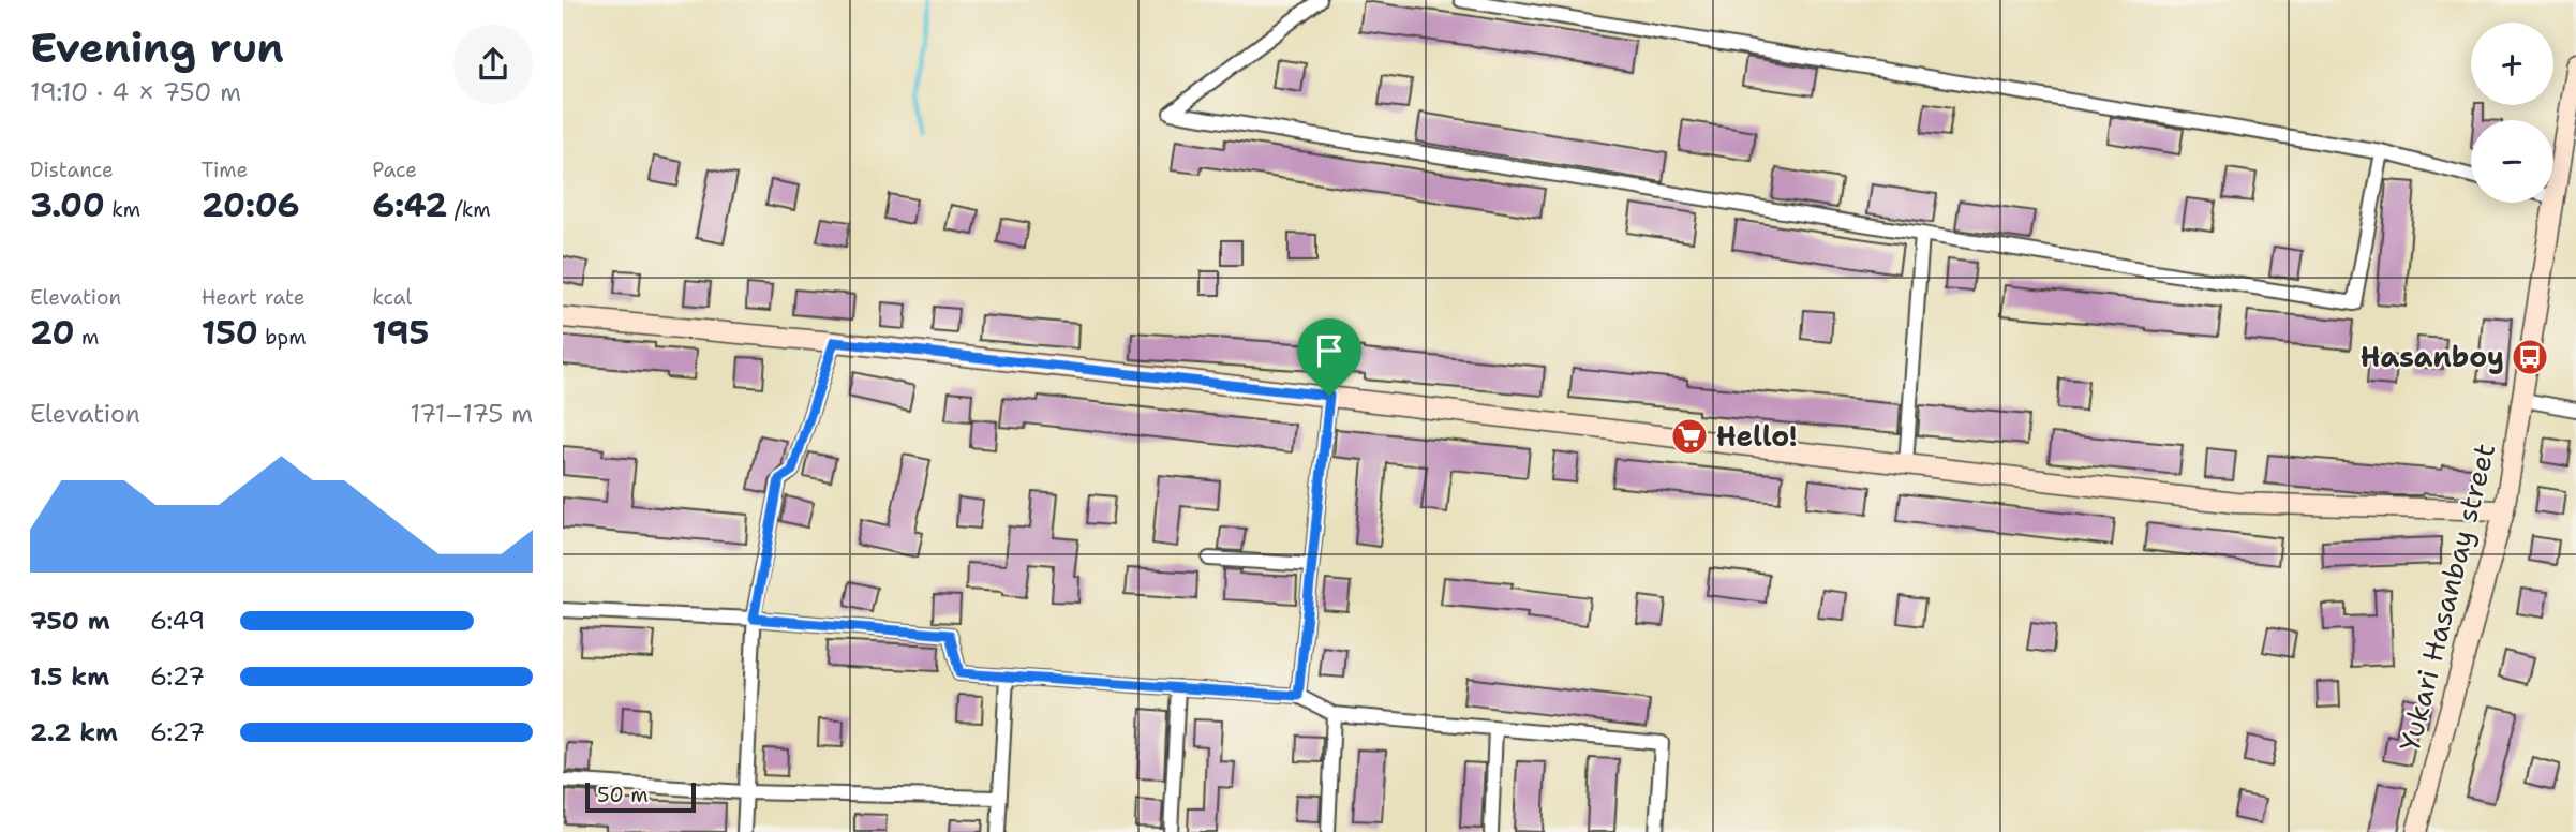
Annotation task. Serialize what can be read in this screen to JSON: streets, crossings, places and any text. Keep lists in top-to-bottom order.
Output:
{
  "streets": {
    "street": ["Yukari Hasanbay street"]
  },
  "places": {
    "bus stop": ["Hasanboy"],
    "supermarket": ["Hello!"]
  },
  "scale_bar": "50 m",
  "page": {
    "heading": ["Evening run", "19:10 · 4 × 750 m"],
    "map_buttons": ["+", "−"],
    "stats": [
      ["Distance", "3.00 km"],
      ["Time", "20:06"],
      ["Pace", "6:42 /km"],
      ["Elevation", "20 m"],
      ["Heart rate", "150 bpm"],
      ["kcal", "195"]
    ],
    "chart": ["Elevation", "171–175 m"],
    "list": [
      {
        "name": "750 m",
        "note": "6:49"
      },
      {
        "name": "1.5 km",
        "note": "6:27"
      },
      {
        "name": "2.2 km",
        "note": "6:27"
      }
    ],
    "scale": "50 m"
  }
}
